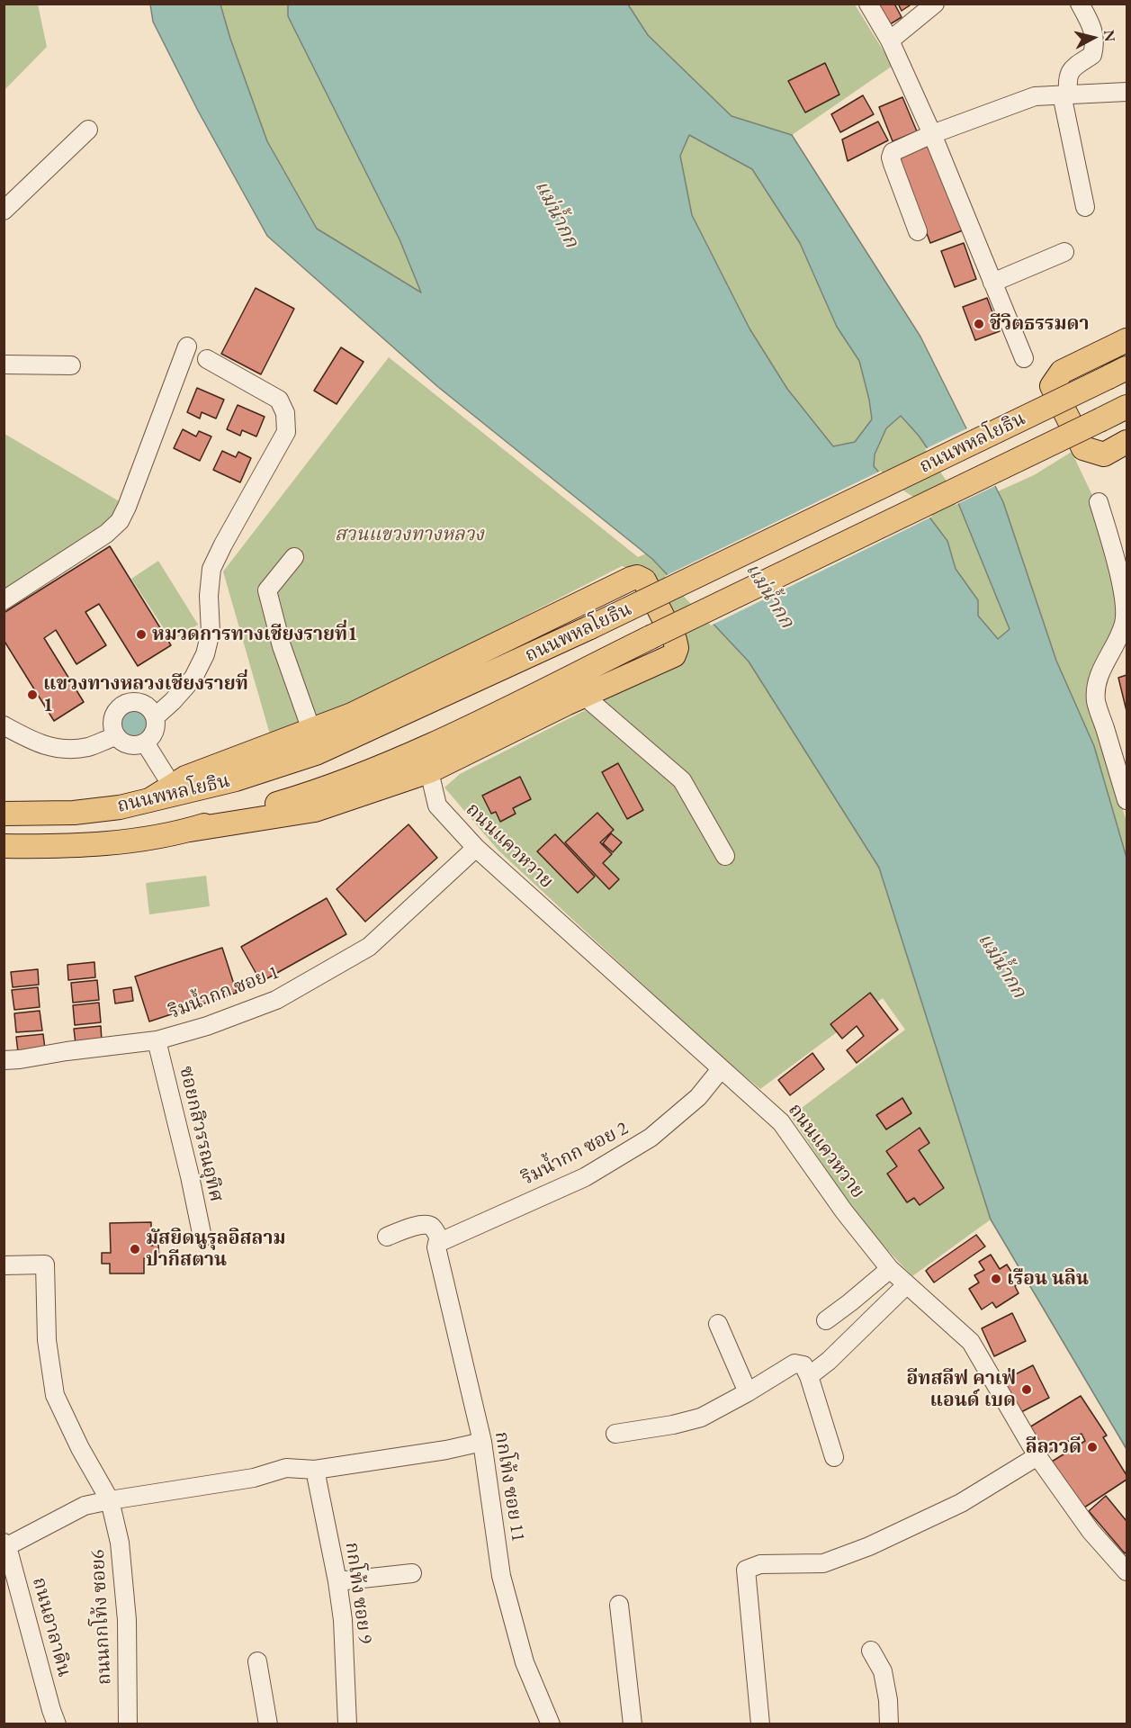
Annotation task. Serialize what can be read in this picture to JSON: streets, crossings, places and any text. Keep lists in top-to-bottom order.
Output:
{
  "streets": {
    "main road": ["ถนนพหลโยธิน"],
    "street": [
      "ถนนแควหวาย",
      "ริมน้ำกก ซอย 1",
      "ซอยกสิวรรณอุทิศ",
      "ริมน้ำกก ซอย 2",
      "กกโท้ง ซอย 11",
      "กกโท้ง ซอย 9",
      "ถนนกกโท้ง ซอย6",
      "ถนนอาลาดิน"
    ]
  },
  "crossings": [
    ["ถนนแควหวาย", "ริมน้ำกก ซอย 1"],
    ["ถนนแควหวาย", "ริมน้ำกก ซอย 2"],
    ["ริมน้ำกก ซอย 1", "ซอยกสิวรรณอุทิศ"],
    ["ริมน้ำกก ซอย 2", "กกโท้ง ซอย 11"]
  ],
  "water": ["แม่น้ำกก"],
  "parks": ["สวนแขวงทางหลวง"],
  "places": [
    "ชีวิตธรรมดา",
    "หมวดการทางเชียงรายที่1",
    "แขวงทางหลวงเชียงรายที่ 1",
    "มัสยิดนูรุลอิสลาม ปากีสตาน",
    "เรือน นลิน",
    "อีทสลีฟ คาเฟ่ แอนด์ เบด",
    "ลีลาวดี"
  ],
  "north": "right"
}
